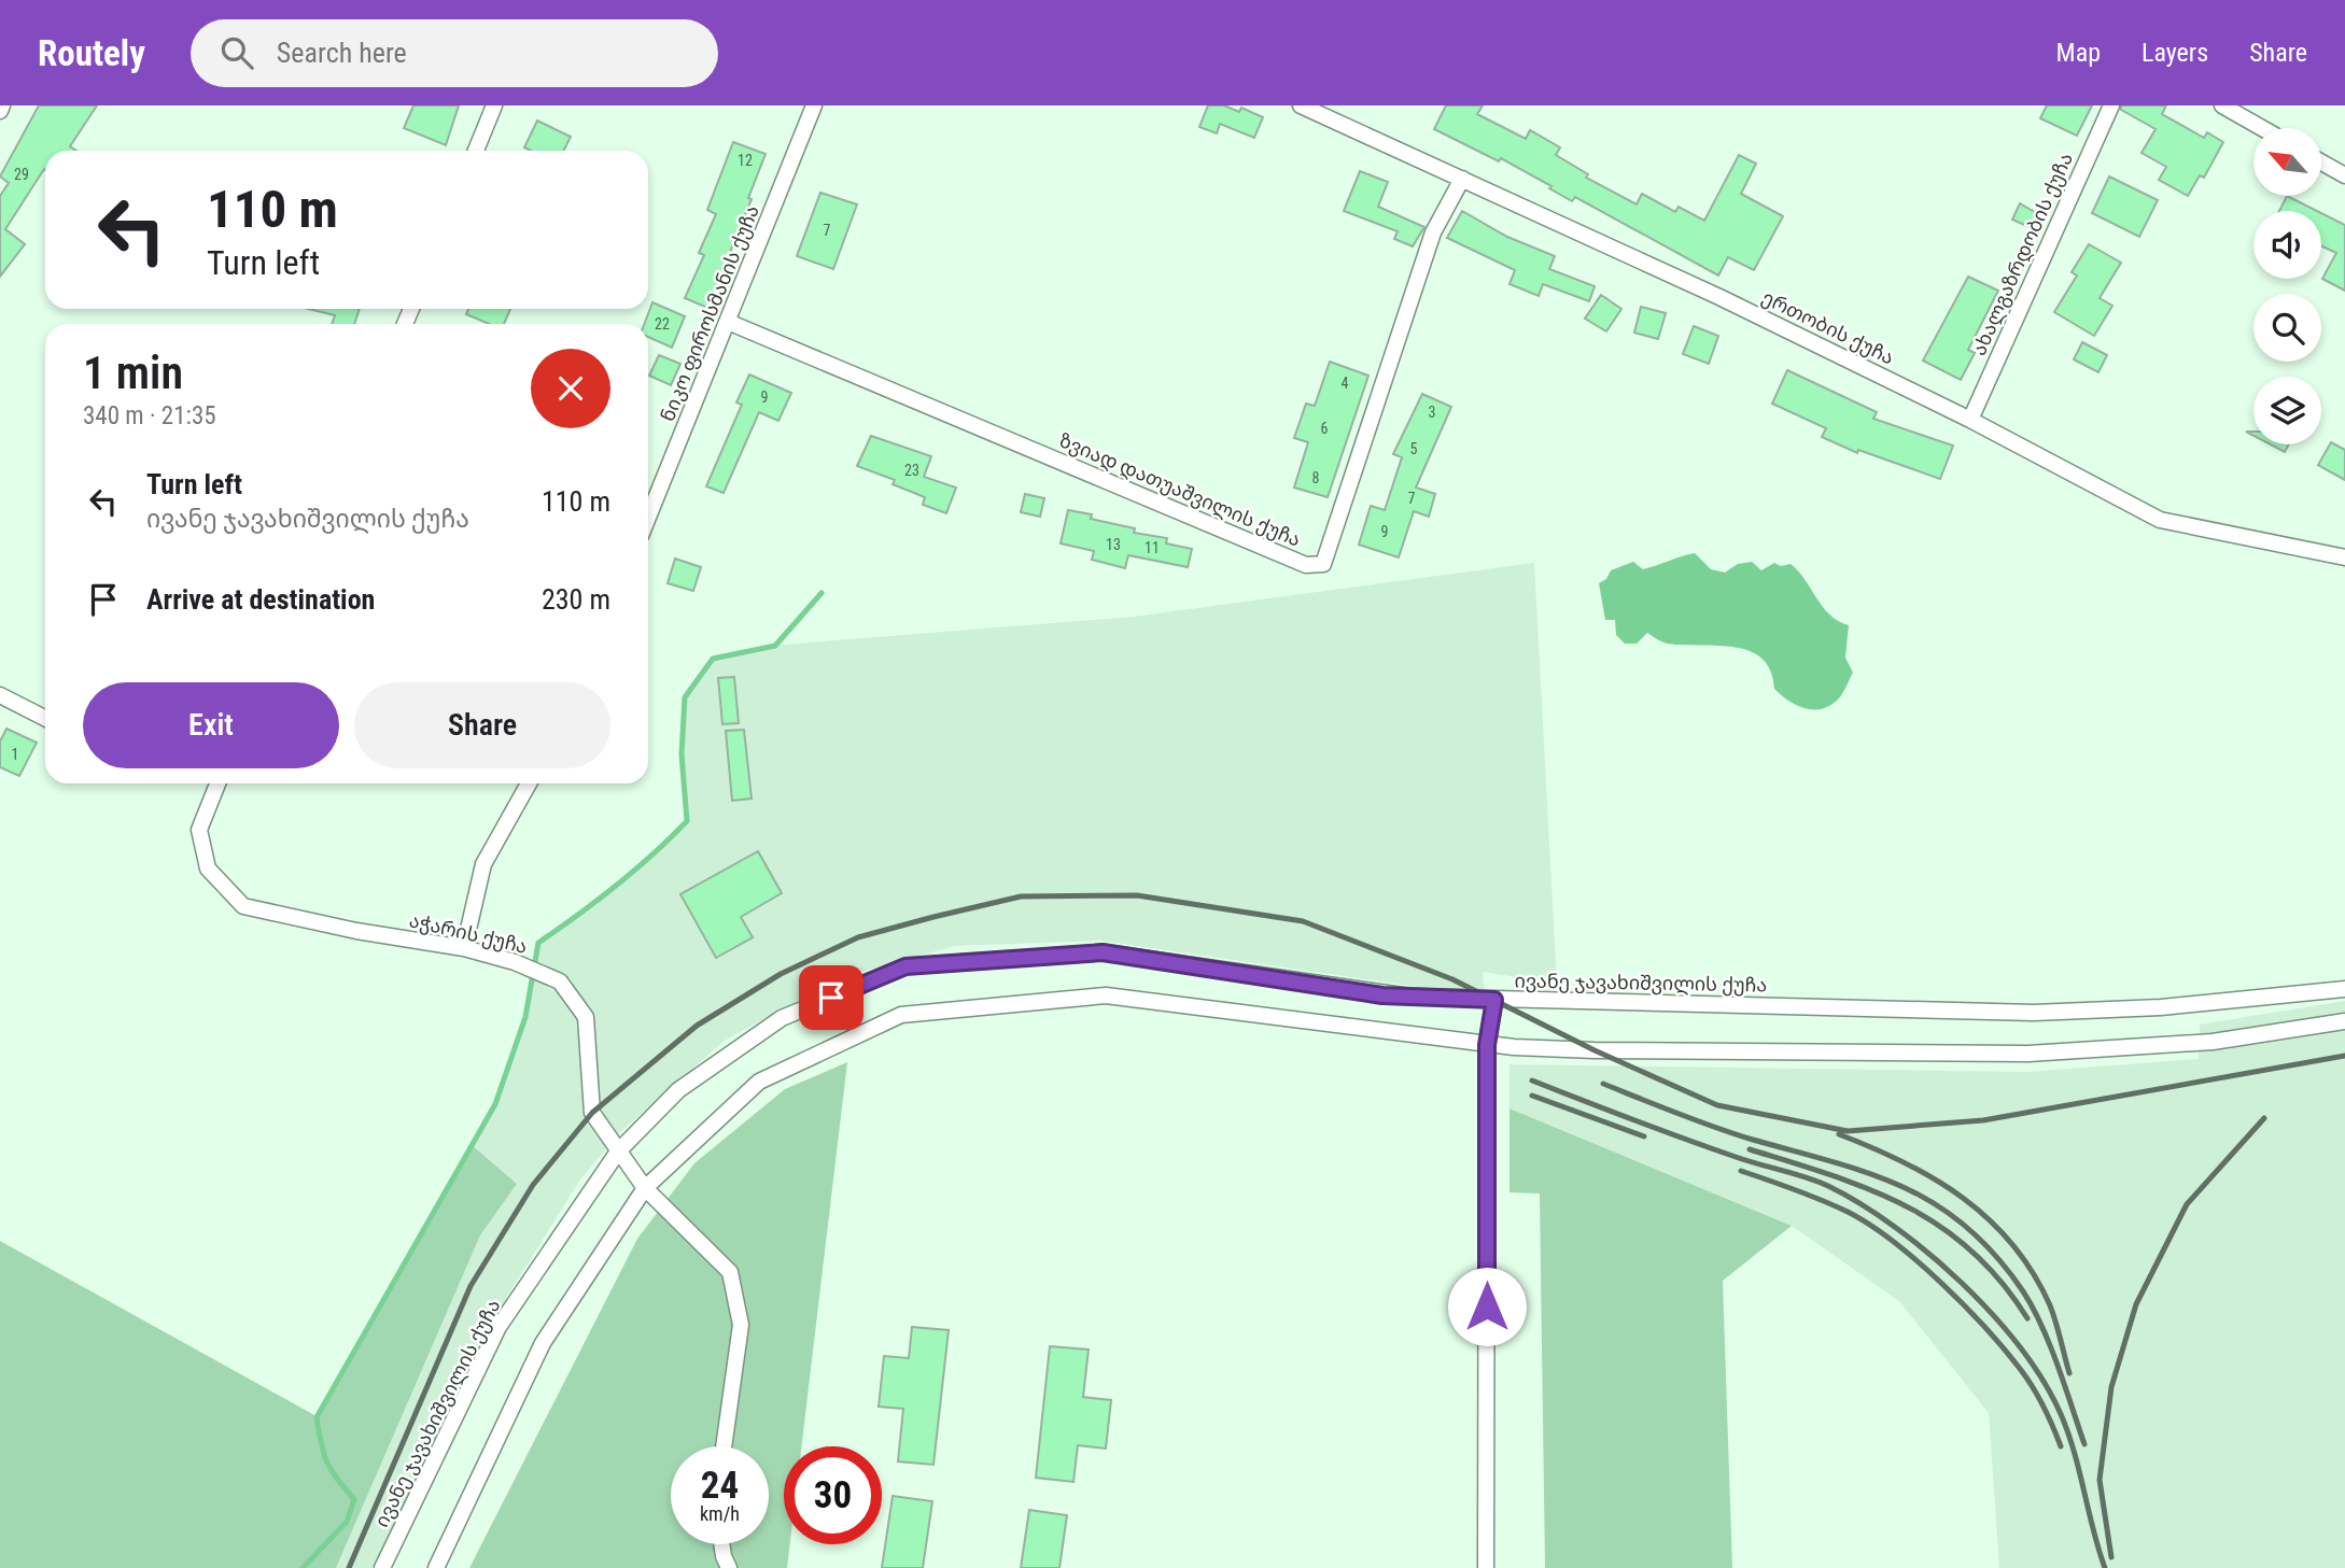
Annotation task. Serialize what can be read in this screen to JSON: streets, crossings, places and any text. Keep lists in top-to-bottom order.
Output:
{
  "streets": {
    "street": [
      "ახალგაზრდობის ქუჩა",
      "ნიკო ფიროსმანის ქუჩა",
      "ერთობის ქუჩა",
      "ზვიად დათუაშვილის ქუჩა",
      "აჭარის ქუჩა",
      "ივანე ჯავახიშვილის ქუჩა"
    ]
  },
  "crossings": [
    ["ახალგაზრდობის ქუჩა", "ერთობის ქუჩა"],
    ["ნიკო ფიროსმანის ქუჩა", "ზვიად დათუაშვილის ქუჩა"],
    ["ერთობის ქუჩა", "ზვიად დათუაშვილის ქუჩა"],
    ["აჭარის ქუჩა", "ივანე ჯავახიშვილის ქუჩა"]
  ],
  "house_numbers": [
    "12",
    "29",
    "7",
    "22",
    "4",
    "9",
    "3",
    "6",
    "5",
    "23",
    "8",
    "7",
    "9",
    "13",
    "11",
    "1"
  ],
  "north": "top left",
  "page": {
    "header": "Routely",
    "search": "Search here",
    "nav": ["Map", "Layers", "Share"],
    "turn": ["110 m", "Turn left"],
    "heading": ["1 min", "340 m · 21:35"],
    "list": [
      {
        "name": "Turn left",
        "note": "ივანე ჯავახიშვილის ქუჩა",
        "value": "110 m"
      },
      {
        "name": "Arrive at destination",
        "value": "230 m"
      }
    ],
    "buttons": ["Exit", "Share"],
    "speed": "24 km/h",
    "limit": "30"
  }
}
